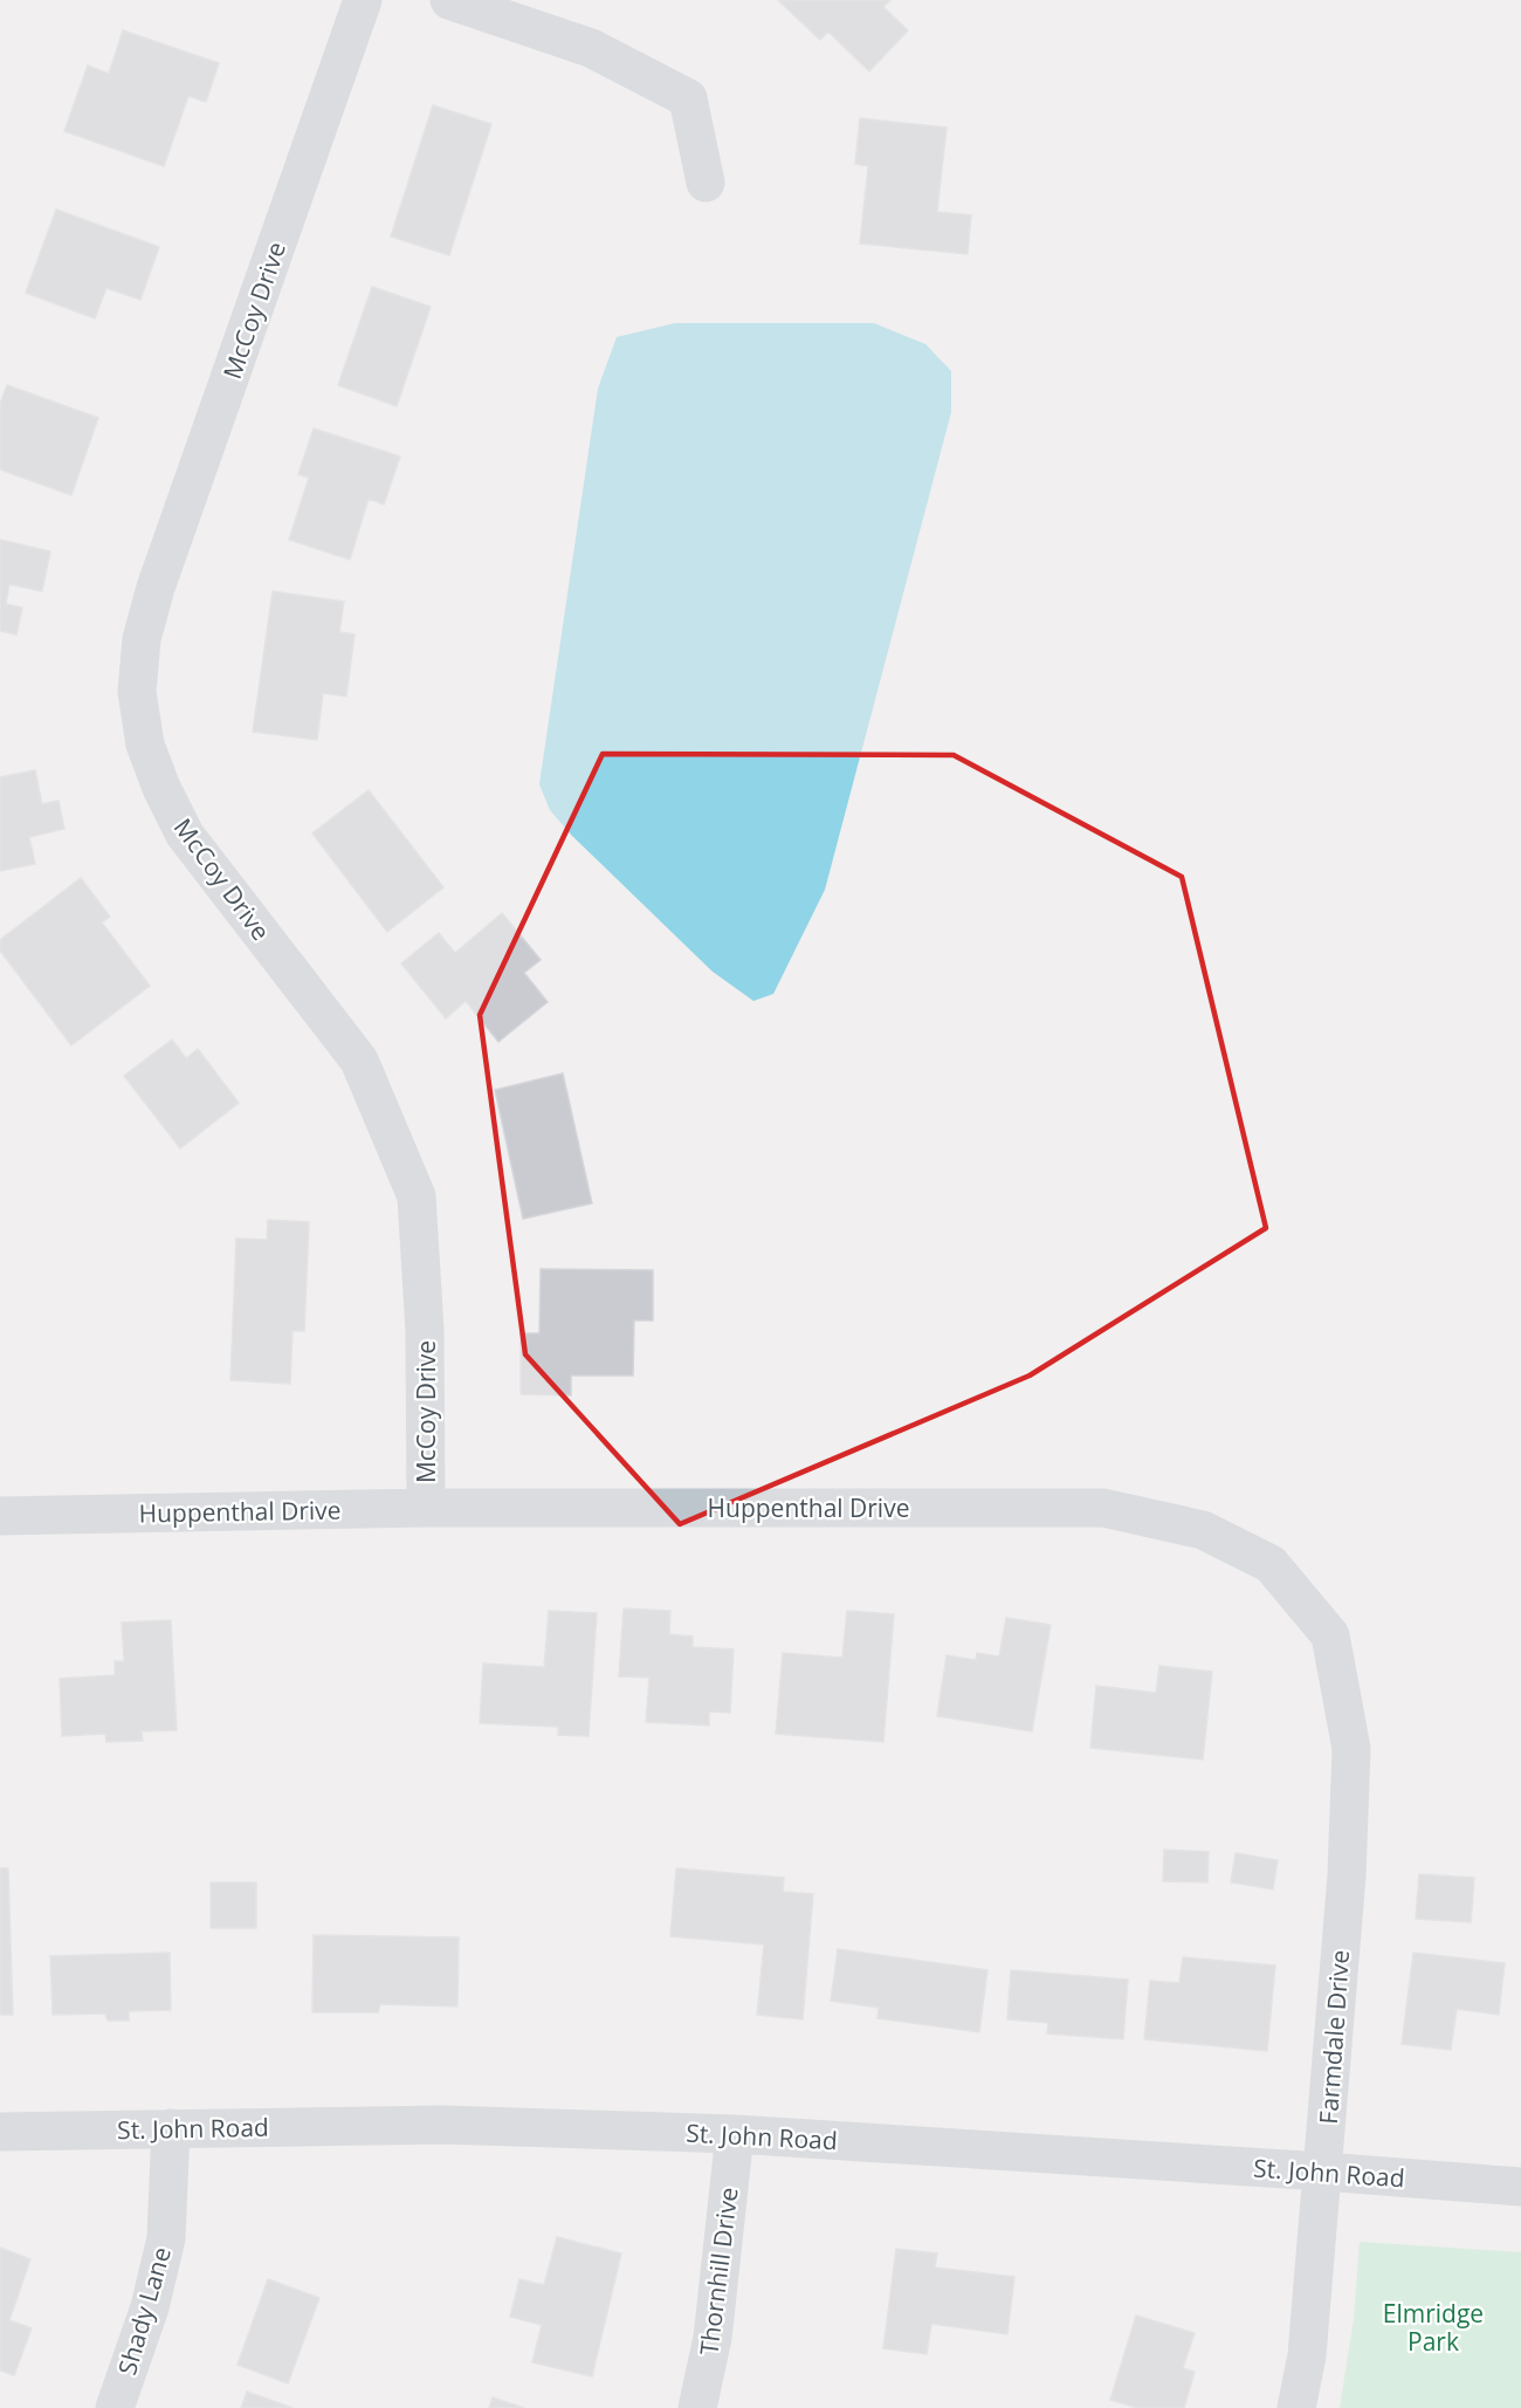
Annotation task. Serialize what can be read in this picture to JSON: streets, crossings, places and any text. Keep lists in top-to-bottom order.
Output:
{
  "streets": {
    "street": [
      "McCoy Drive",
      "Huppenthal Drive",
      "Farmdale Drive",
      "St. John Road",
      "Thornhill Drive",
      "Shady Lane"
    ]
  },
  "crossings": [
    ["McCoy Drive", "Huppenthal Drive"],
    ["Huppenthal Drive", "Farmdale Drive"],
    ["Farmdale Drive", "St. John Road"],
    ["St. John Road", "Thornhill Drive"],
    ["St. John Road", "Shady Lane"]
  ],
  "parks": ["Elmridge Park"]
}
